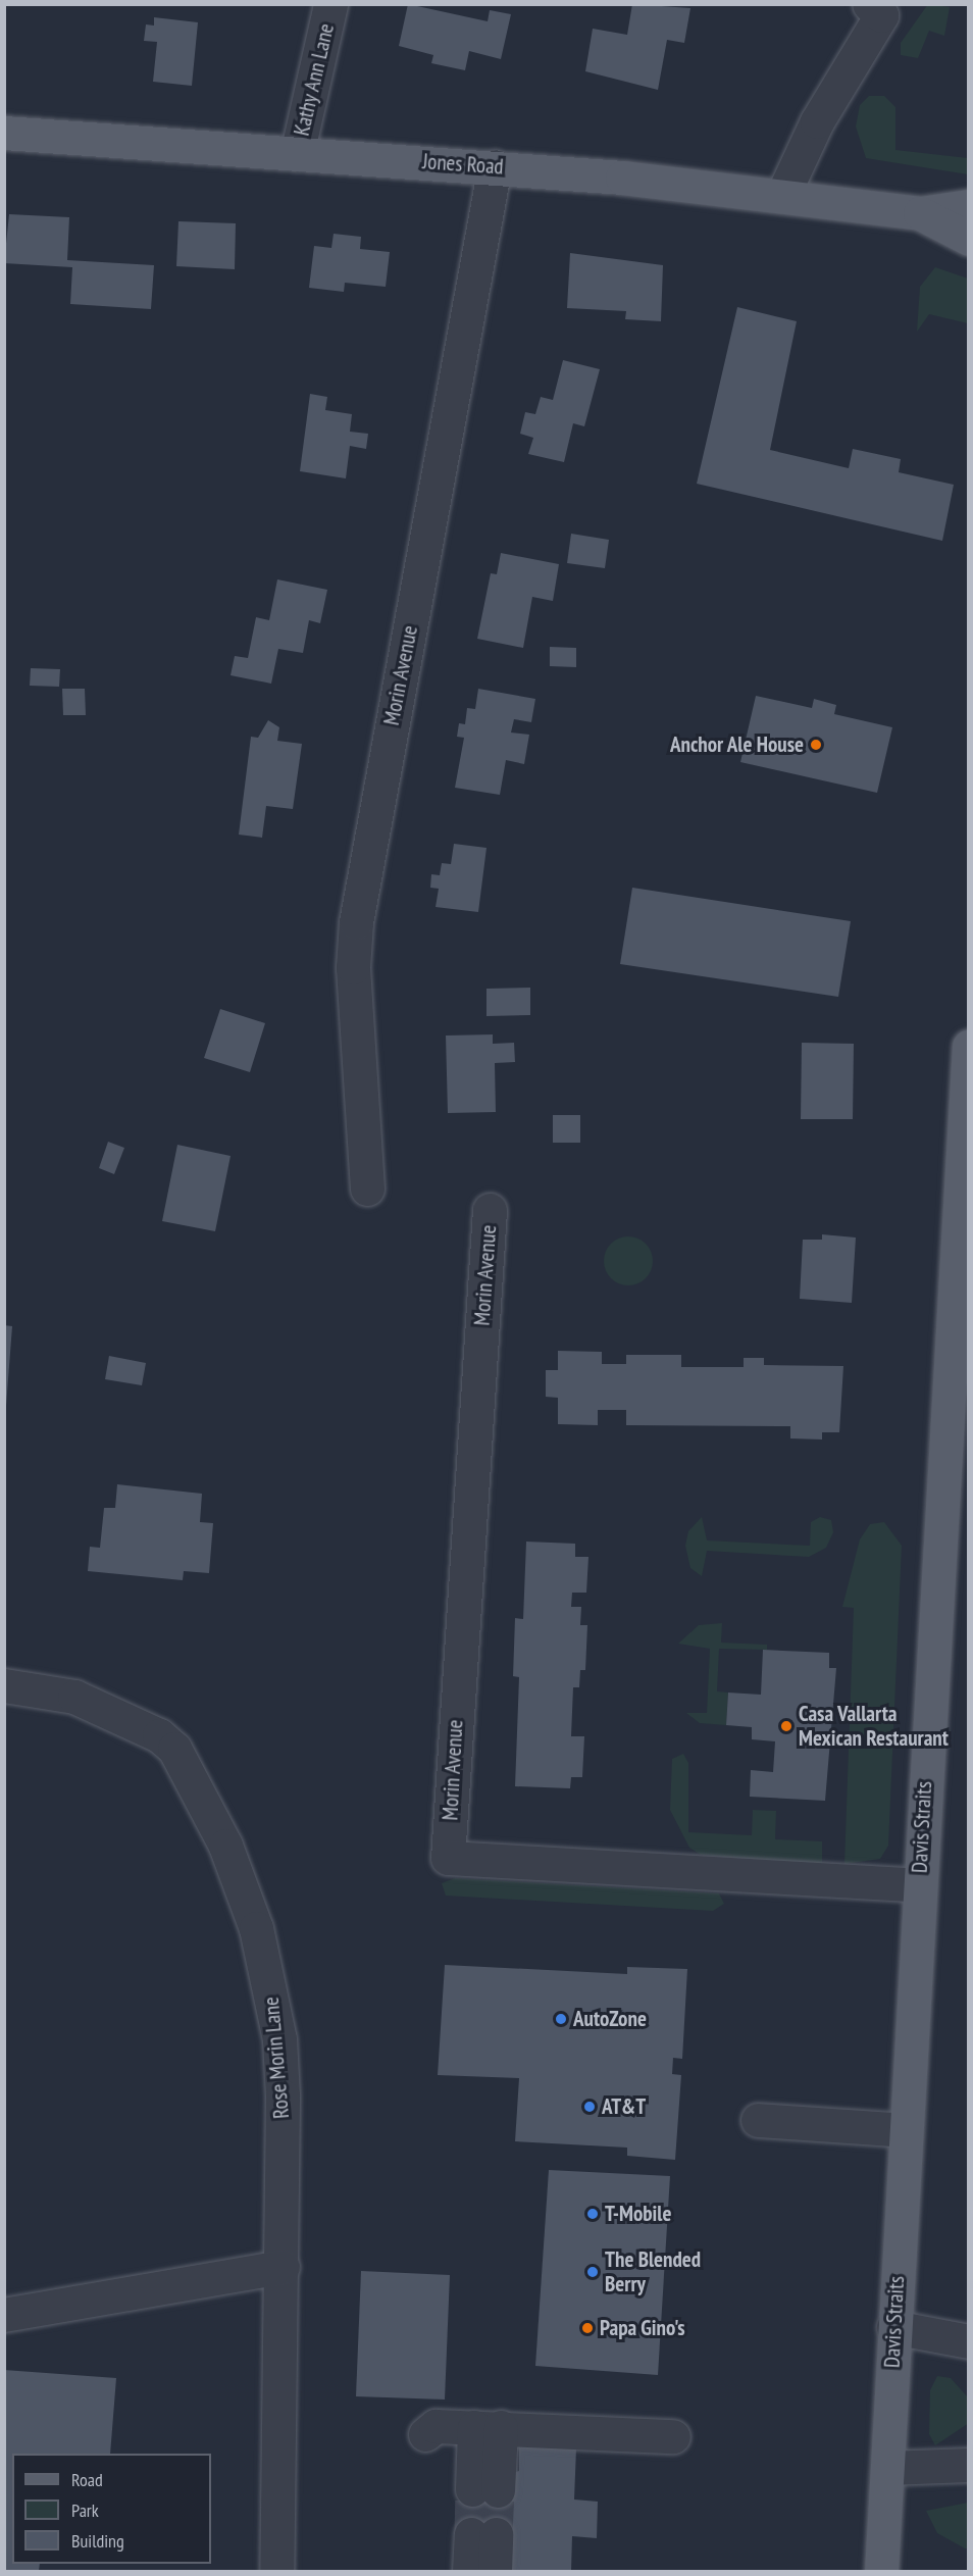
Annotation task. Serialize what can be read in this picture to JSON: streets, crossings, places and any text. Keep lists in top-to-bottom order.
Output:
{
  "streets": {
    "main road": ["Jones Road", "Davis Straits"],
    "street": ["Kathy Ann Lane", "Morin Avenue", "Rose Morin Lane"]
  },
  "crossings": [
    ["Kathy Ann Lane", "Jones Road"],
    ["Jones Road", "Morin Avenue"],
    ["Morin Avenue", "Davis Straits"]
  ],
  "places": [
    "Anchor Ale House",
    "Casa Vallarta Mexican Restaurant",
    "AutoZone",
    "AT&T",
    "T-Mobile",
    "The Blended Berry",
    "Papa Gino's"
  ],
  "legend": ["Road", "Park", "Building"]
}
